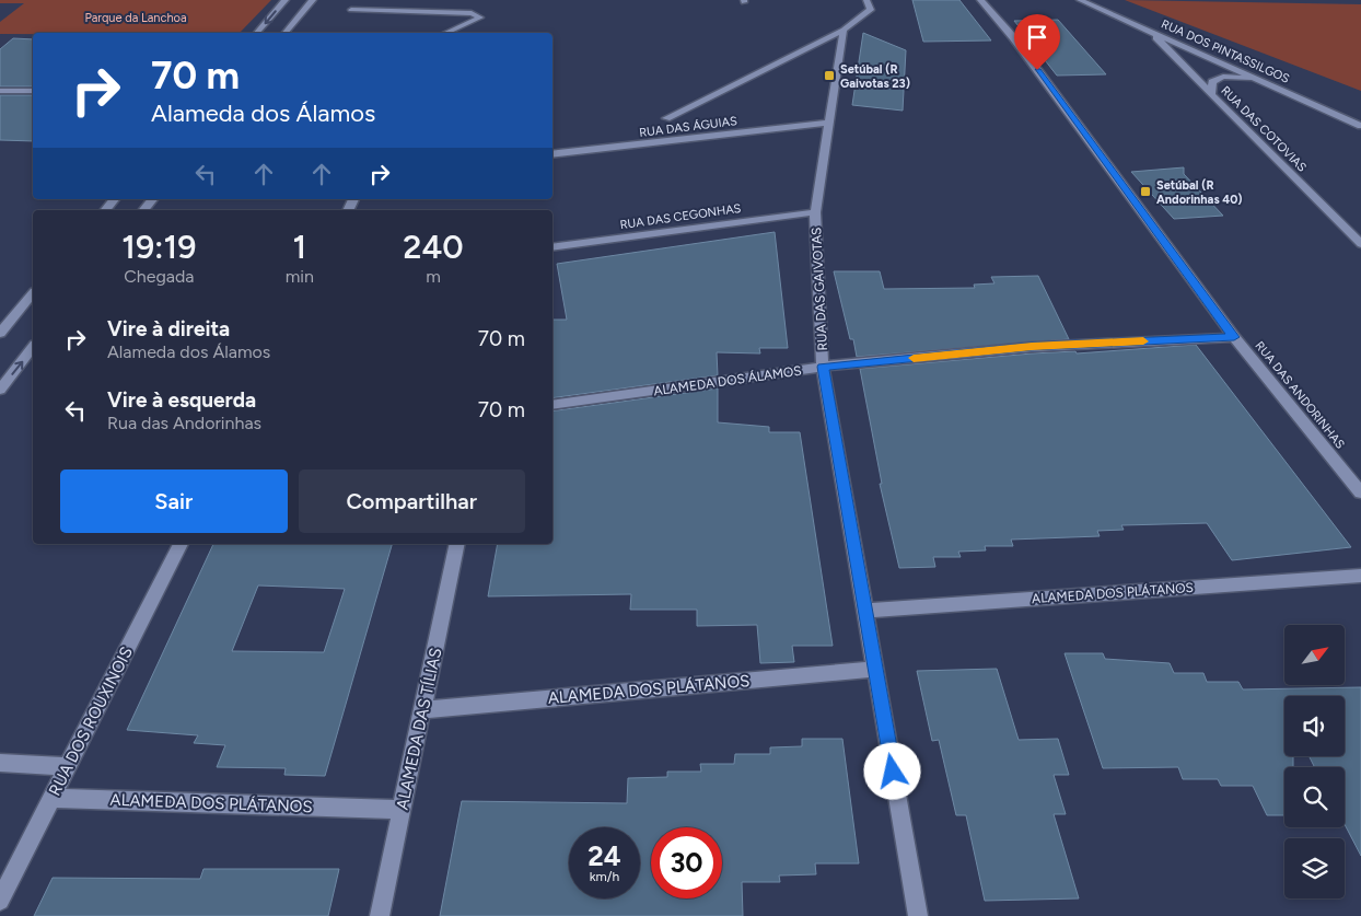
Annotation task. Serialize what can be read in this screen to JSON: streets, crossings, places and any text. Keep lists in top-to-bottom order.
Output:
{
  "streets": {
    "street": [
      "RUA DOS PINTASSILGOS",
      "RUA DAS ÁGUIAS",
      "RUA DAS COTOVIAS",
      "RUA DAS CEGONHAS",
      "RUA DAS GAIVOTAS",
      "ALAMEDA DOS ÁLAMOS",
      "RUA DAS ANDORINHAS",
      "ALAMEDA DOS PLÁTANOS",
      "RUA DOS ROUXINOIS",
      "ALAMEDA DAS TÍLIAS"
    ]
  },
  "crossings": [
    ["RUA DOS PINTASSILGOS", "RUA DAS COTOVIAS"],
    ["RUA DAS ÁGUIAS", "RUA DAS GAIVOTAS"],
    ["RUA DAS CEGONHAS", "RUA DAS GAIVOTAS"],
    ["RUA DAS GAIVOTAS", "ALAMEDA DOS ÁLAMOS"],
    ["RUA DAS GAIVOTAS", "ALAMEDA DOS PLÁTANOS"],
    ["ALAMEDA DOS ÁLAMOS", "RUA DAS ANDORINHAS"],
    ["ALAMEDA DOS PLÁTANOS", "RUA DOS ROUXINOIS"],
    ["ALAMEDA DOS PLÁTANOS", "ALAMEDA DAS TÍLIAS"]
  ],
  "parks": ["Parque da Lanchoa"],
  "places": {
    "transit": ["Setúbal (R Gaivotas 23)", "Setúbal (R Andorinhas 40)"]
  },
  "north": "top right",
  "page": {
    "turn": ["70 m", "Alameda dos Álamos"],
    "eta": [
      "19:19",
      "Chegada",
      "1",
      "min",
      "240",
      "m"
    ],
    "list": [
      {
        "name": "Vire à direita",
        "note": "Alameda dos Álamos",
        "value": "70 m"
      },
      {
        "name": "Vire à esquerda",
        "note": "Rua das Andorinhas",
        "value": "70 m"
      }
    ],
    "buttons": ["Sair", "Compartilhar"],
    "speed": "24 km/h",
    "limit": "30"
  }
}
